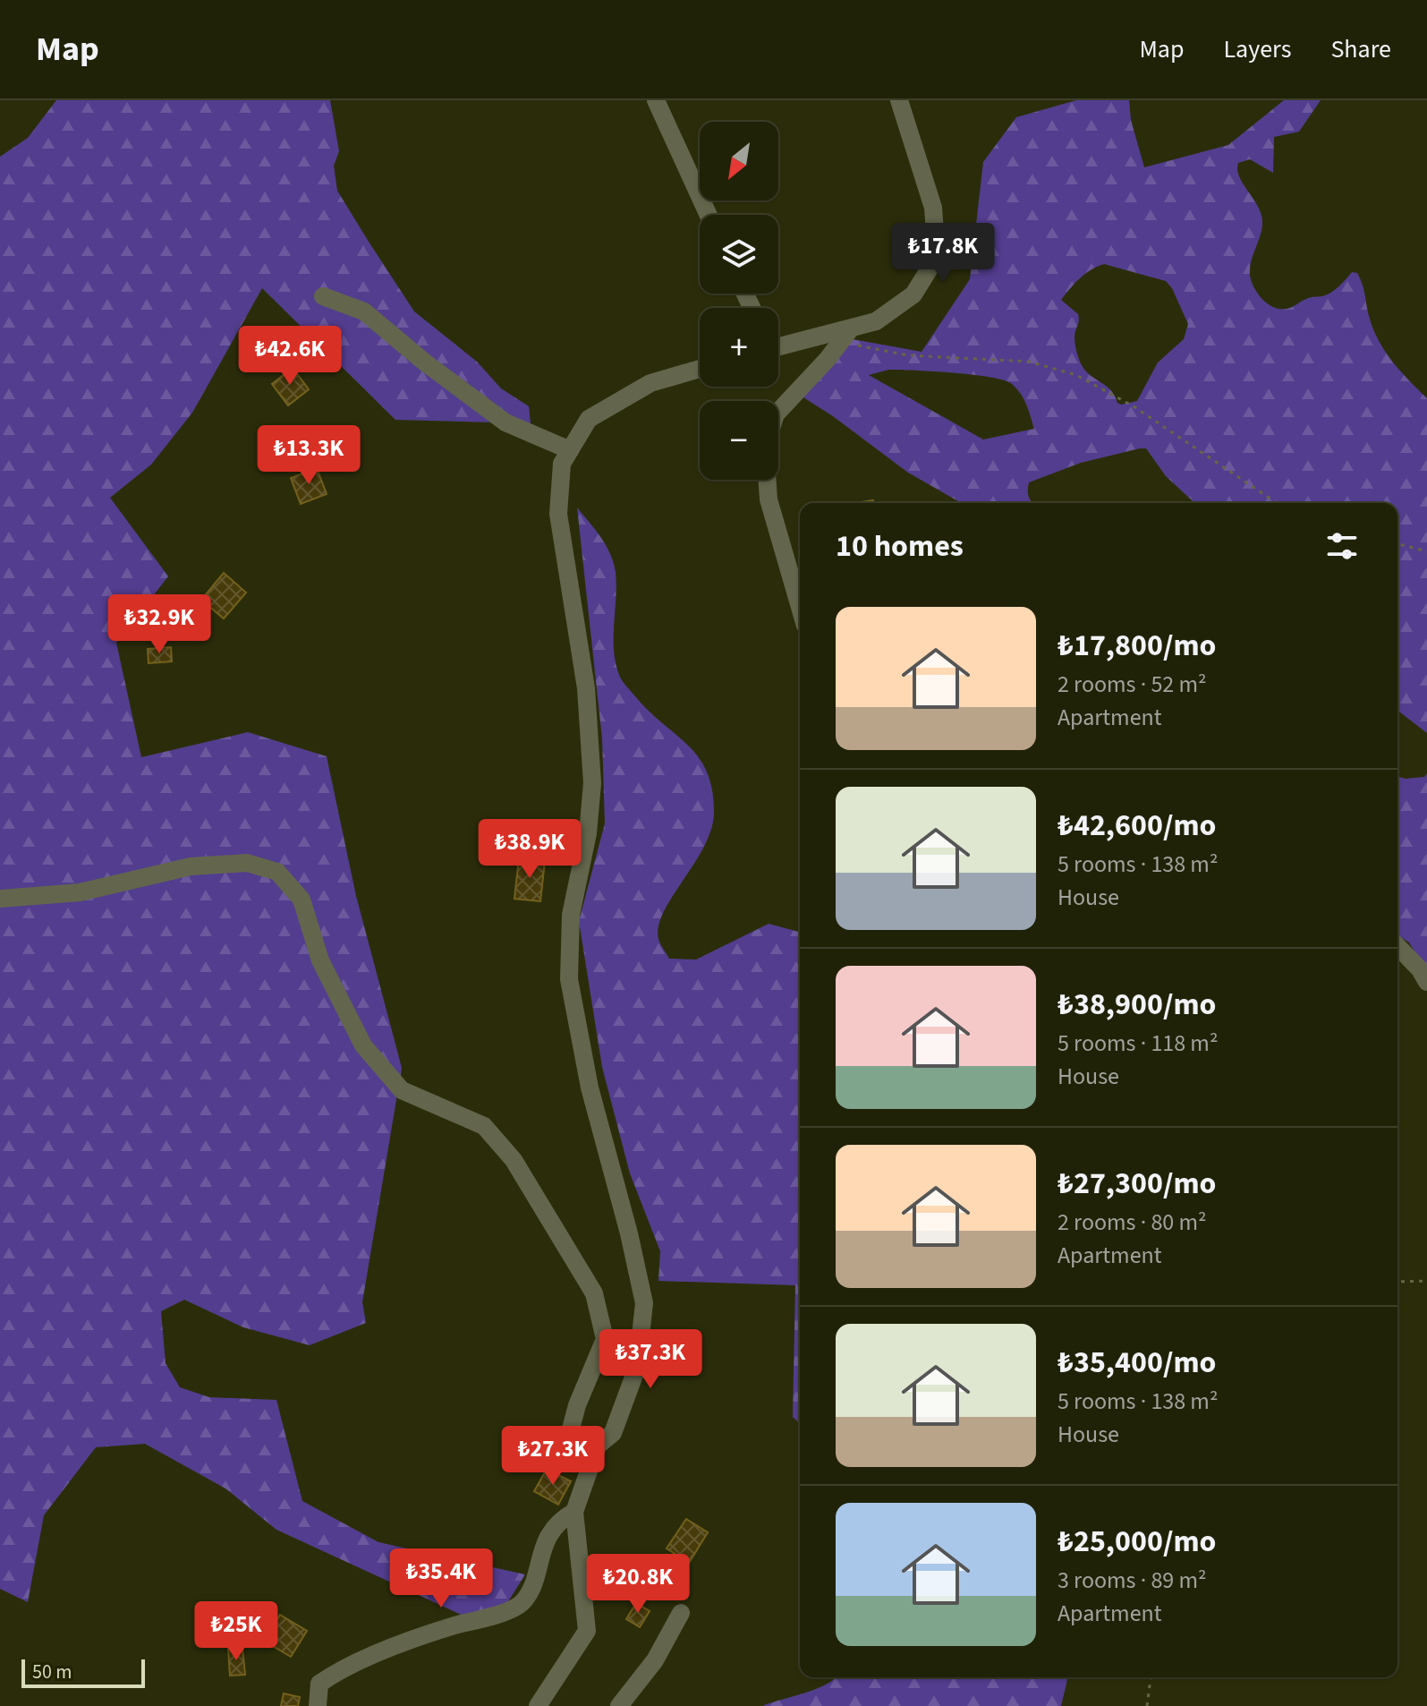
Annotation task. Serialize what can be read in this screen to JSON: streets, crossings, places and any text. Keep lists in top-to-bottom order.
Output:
{
  "scale_bar": "50 m",
  "north": "bottom left",
  "page": {
    "header": "Map",
    "nav": ["Map", "Layers", "Share"],
    "map_buttons": ["+", "−"],
    "price": [
      "₺17.8K",
      "₺42.6K",
      "₺13.3K",
      "₺32.9K",
      "₺38.9K",
      "₺37.3K",
      "₺27.3K",
      "₺35.4K",
      "₺20.8K",
      "₺25K"
    ],
    "heading": "10 homes",
    "list": [
      {
        "name": "₺17,800/mo",
        "note": "2 rooms · 52 m² · Apartment"
      },
      {
        "name": "₺42,600/mo",
        "note": "5 rooms · 138 m² · House"
      },
      {
        "name": "₺38,900/mo",
        "note": "5 rooms · 118 m² · House"
      },
      {
        "name": "₺27,300/mo",
        "note": "2 rooms · 80 m² · Apartment"
      },
      {
        "name": "₺35,400/mo",
        "note": "5 rooms · 138 m² · House"
      },
      {
        "name": "₺25,000/mo",
        "note": "3 rooms · 89 m² · Apartment"
      }
    ],
    "scale": "50 m"
  }
}
